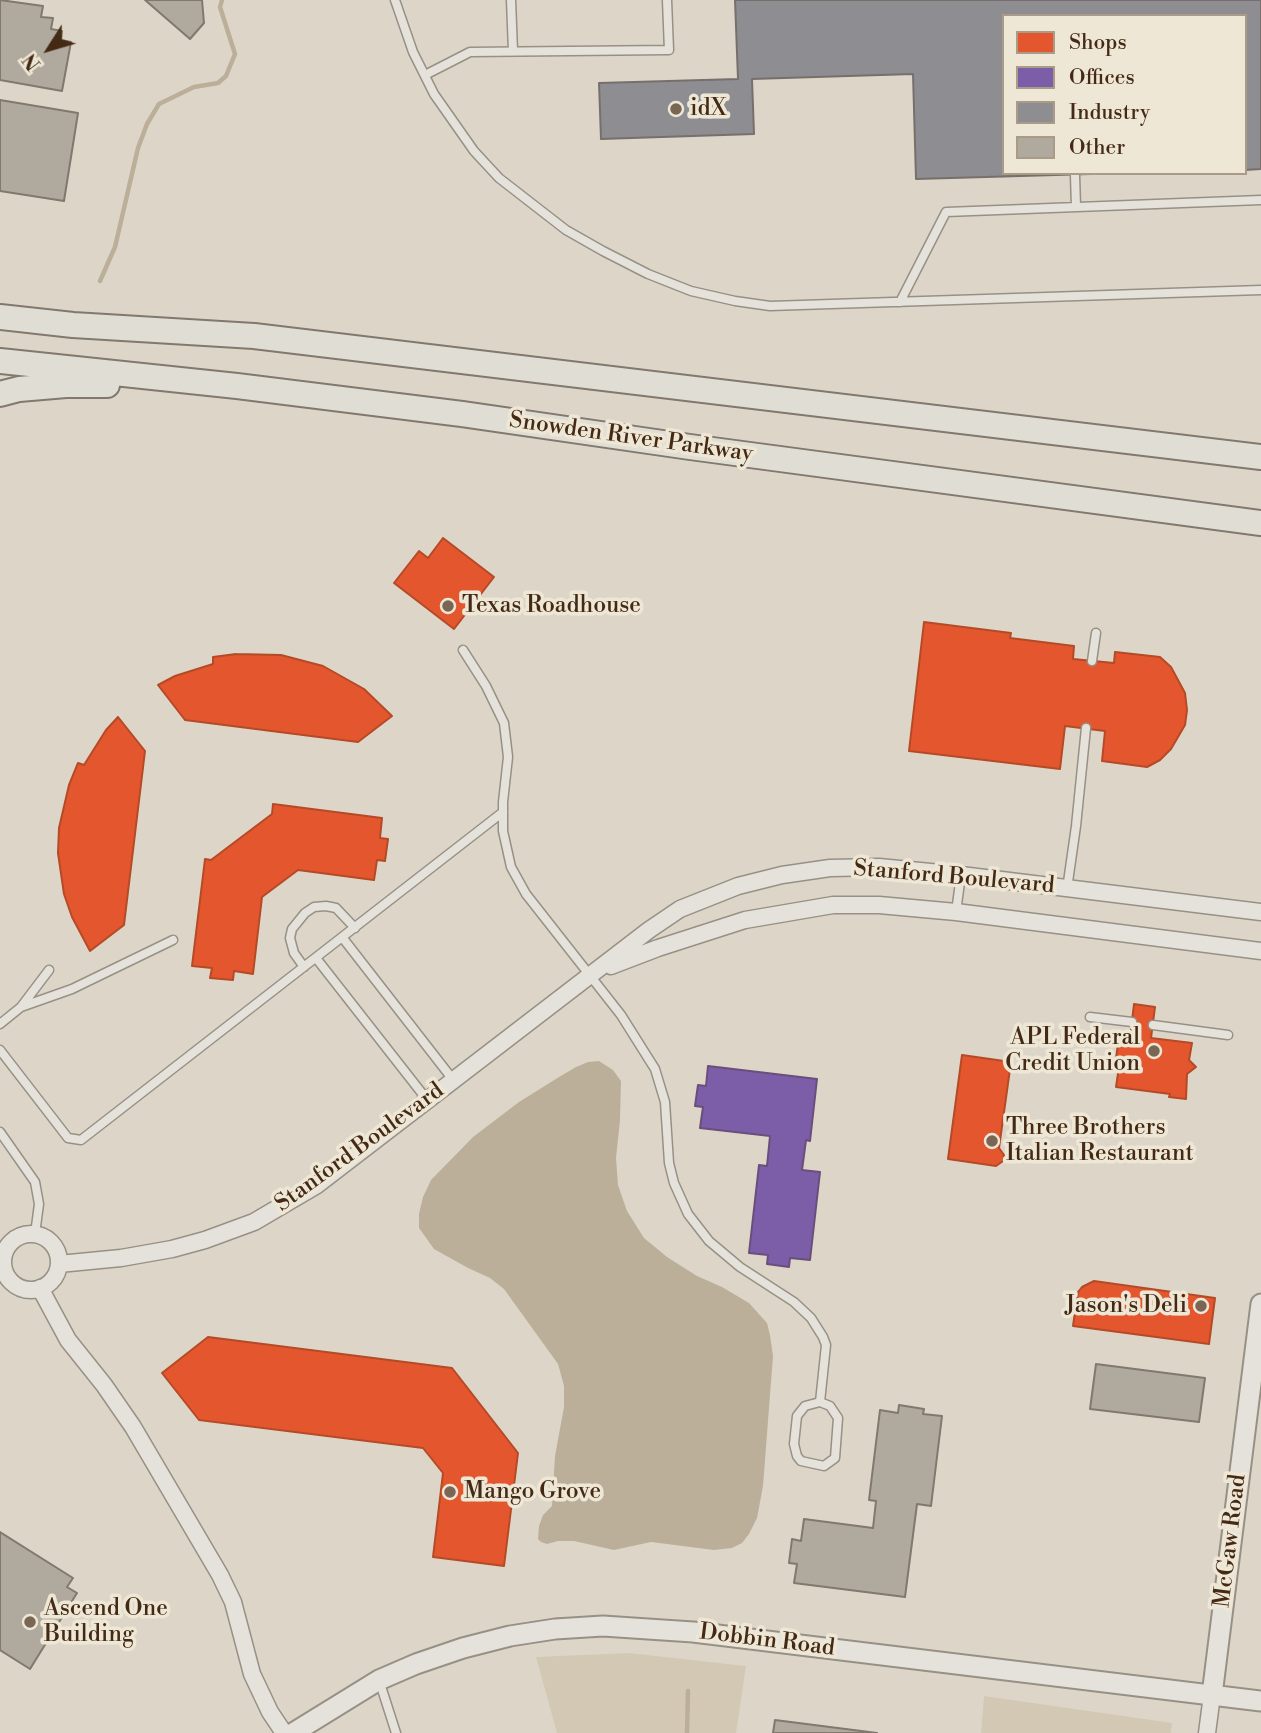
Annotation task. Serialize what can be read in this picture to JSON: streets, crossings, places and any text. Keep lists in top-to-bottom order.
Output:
{
  "streets": {
    "main road": ["Snowden River Parkway"],
    "street": ["Stanford Boulevard", "McGaw Road", "Dobbin Road"]
  },
  "crossings": [
    ["McGaw Road", "Dobbin Road"]
  ],
  "places": [
    "idX",
    "Texas Roadhouse",
    "APL Federal Credit Union",
    "Three Brothers Italian Restaurant",
    "Jason's Deli",
    "Mango Grove",
    "Ascend One Building"
  ],
  "legend": [
    "Shops",
    "Offices",
    "Industry",
    "Other"
  ],
  "north": "bottom left"
}
